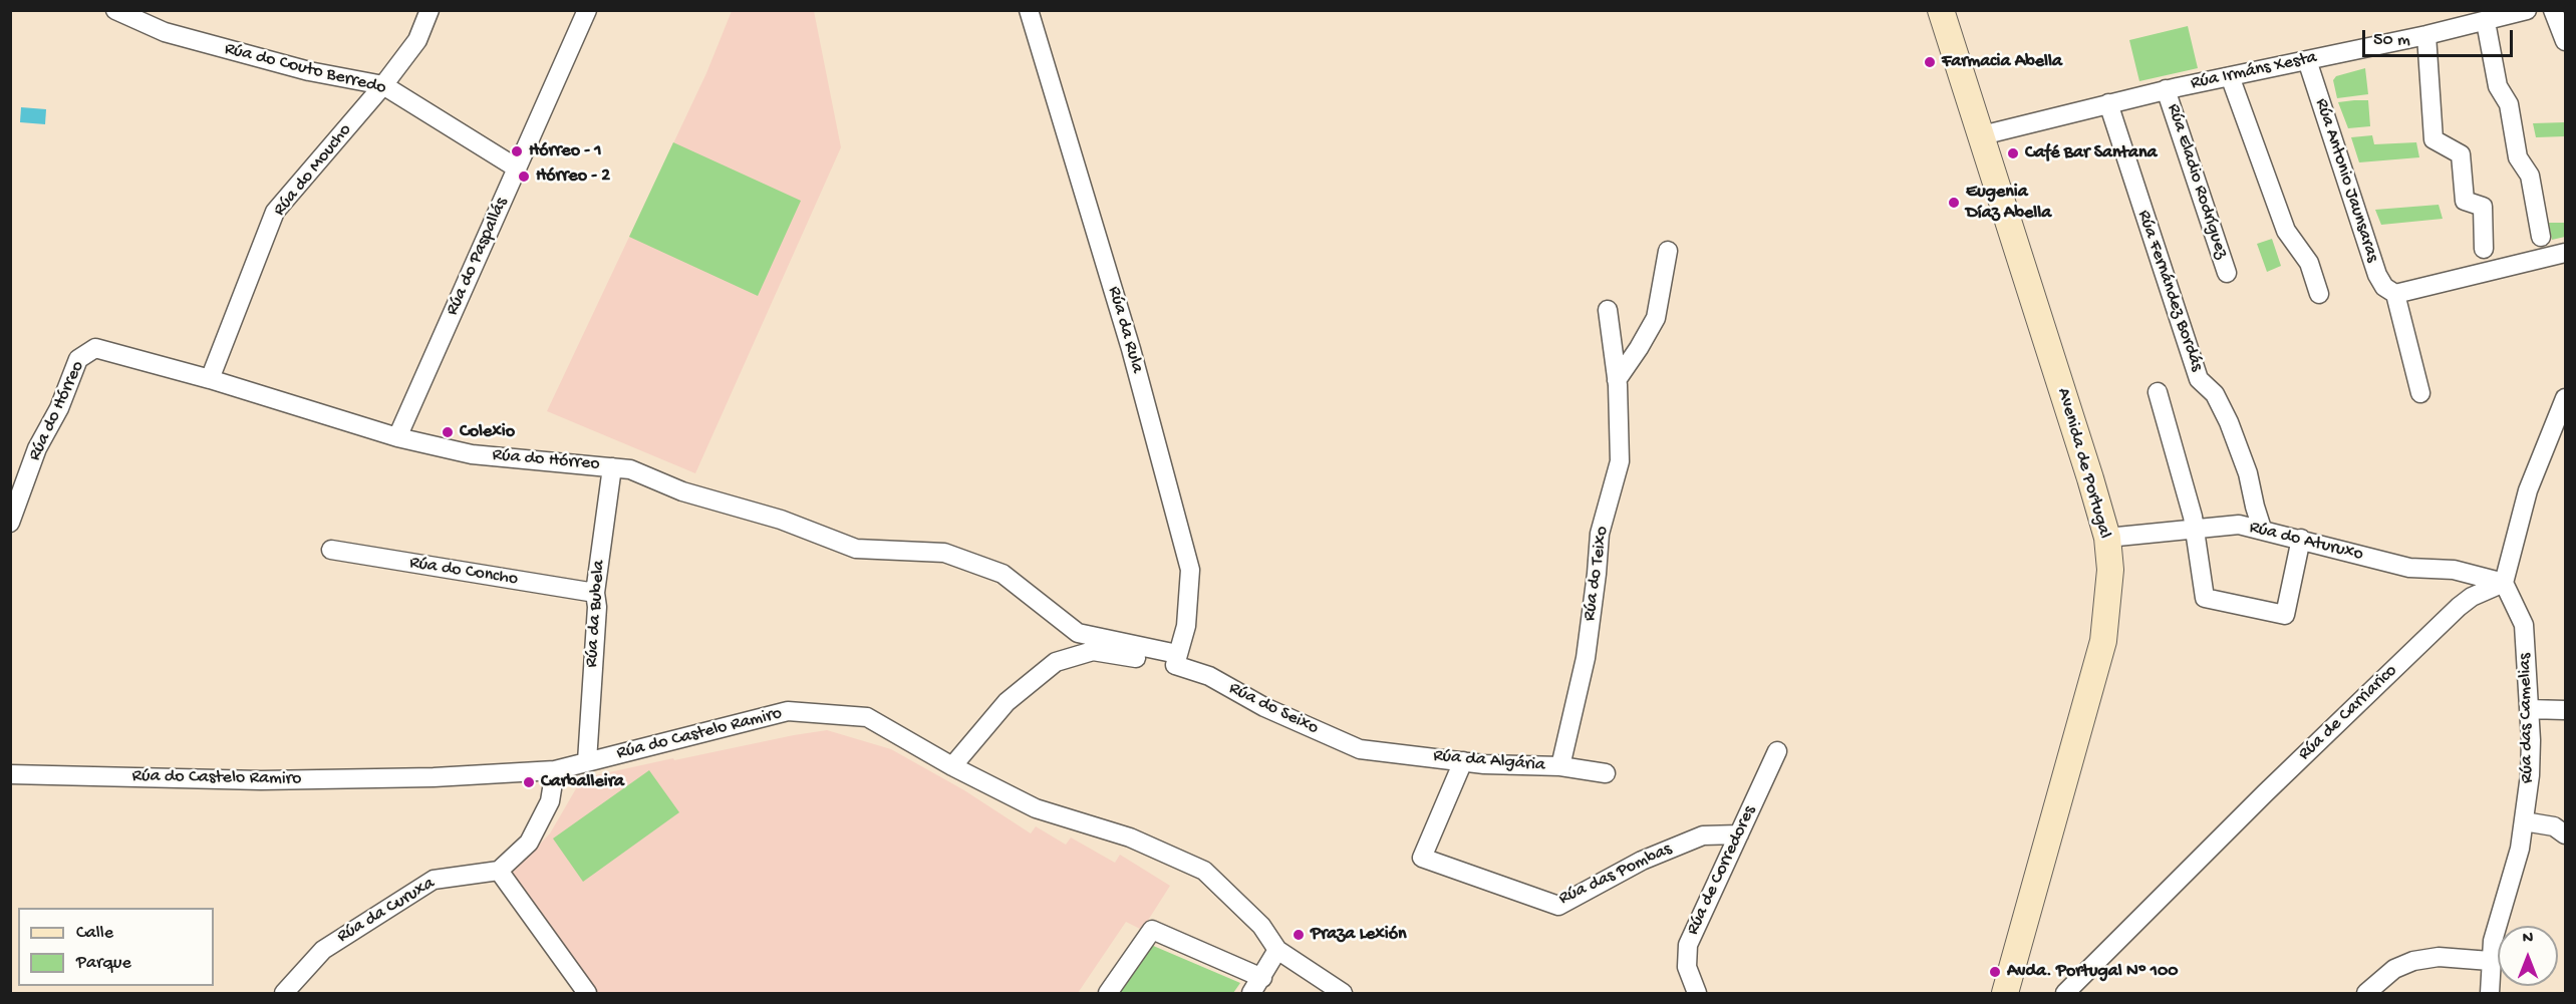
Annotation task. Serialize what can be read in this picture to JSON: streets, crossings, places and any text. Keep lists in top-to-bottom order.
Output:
{
  "streets": {
    "street": [
      "Rúa do Couto Berredo",
      "Rúa Irmáns Xesta",
      "Rúa do Moucho",
      "Rúa Antonio Jaunsaras",
      "Rúa Eladio Rodríguez",
      "Rúa do Paspallás",
      "Rúa Fernández Bordás",
      "Rúa da Rula",
      "Rúa do Hórreo",
      "Avenida de Portugal",
      "Rúa do Aturuxo",
      "Rúa do Concho",
      "Rúa do Teixo",
      "Rúa da Bubela",
      "Rúa do Seixo",
      "Rúa de Carriarico",
      "Rúa das Camelias",
      "Rúa do Castelo Ramiro",
      "Rúa da Algária",
      "Rúa de Corredores",
      "Rúa das Pombas",
      "Rúa da Curuxa"
    ]
  },
  "crossings": [
    ["Rúa do Couto Berredo", "Rúa do Moucho"],
    ["Rúa do Couto Berredo", "Rúa do Paspallás"],
    ["Rúa Irmáns Xesta", "Rúa Antonio Jaunsaras"],
    ["Rúa Irmáns Xesta", "Rúa Eladio Rodríguez"],
    ["Rúa Irmáns Xesta", "Rúa Fernández Bordás"],
    ["Rúa Irmáns Xesta", "Avenida de Portugal"],
    ["Rúa do Moucho", "Rúa do Hórreo"],
    ["Rúa do Paspallás", "Rúa do Hórreo"],
    ["Rúa Fernández Bordás", "Rúa do Aturuxo"],
    ["Rúa da Rula", "Rúa do Seixo"],
    ["Rúa do Hórreo", "Rúa da Bubela"],
    ["Rúa do Hórreo", "Rúa do Seixo"],
    ["Avenida de Portugal", "Rúa do Aturuxo"],
    ["Rúa do Aturuxo", "Rúa de Carriarico"],
    ["Rúa do Aturuxo", "Rúa das Camelias"],
    ["Rúa do Concho", "Rúa da Bubela"],
    ["Rúa do Teixo", "Rúa da Algária"],
    ["Rúa da Bubela", "Rúa do Castelo Ramiro"],
    ["Rúa do Seixo", "Rúa do Castelo Ramiro"],
    ["Rúa do Seixo", "Rúa da Algária"],
    ["Rúa de Carriarico", "Rúa das Camelias"],
    ["Rúa da Algária", "Rúa das Pombas"],
    ["Rúa de Corredores", "Rúa das Pombas"]
  ],
  "places": [
    "Farmacia Abella",
    "Hórreo - 1",
    "Café Bar Santana",
    "Hórreo - 2",
    "Eugenia Díaz Abella",
    "Colexio",
    "Carballeira",
    "Praza Lexión",
    "Avda. Portugal Nº 100"
  ],
  "legend": ["Calle", "Parque"],
  "scale_bar": "50 m",
  "north": "top"
}
